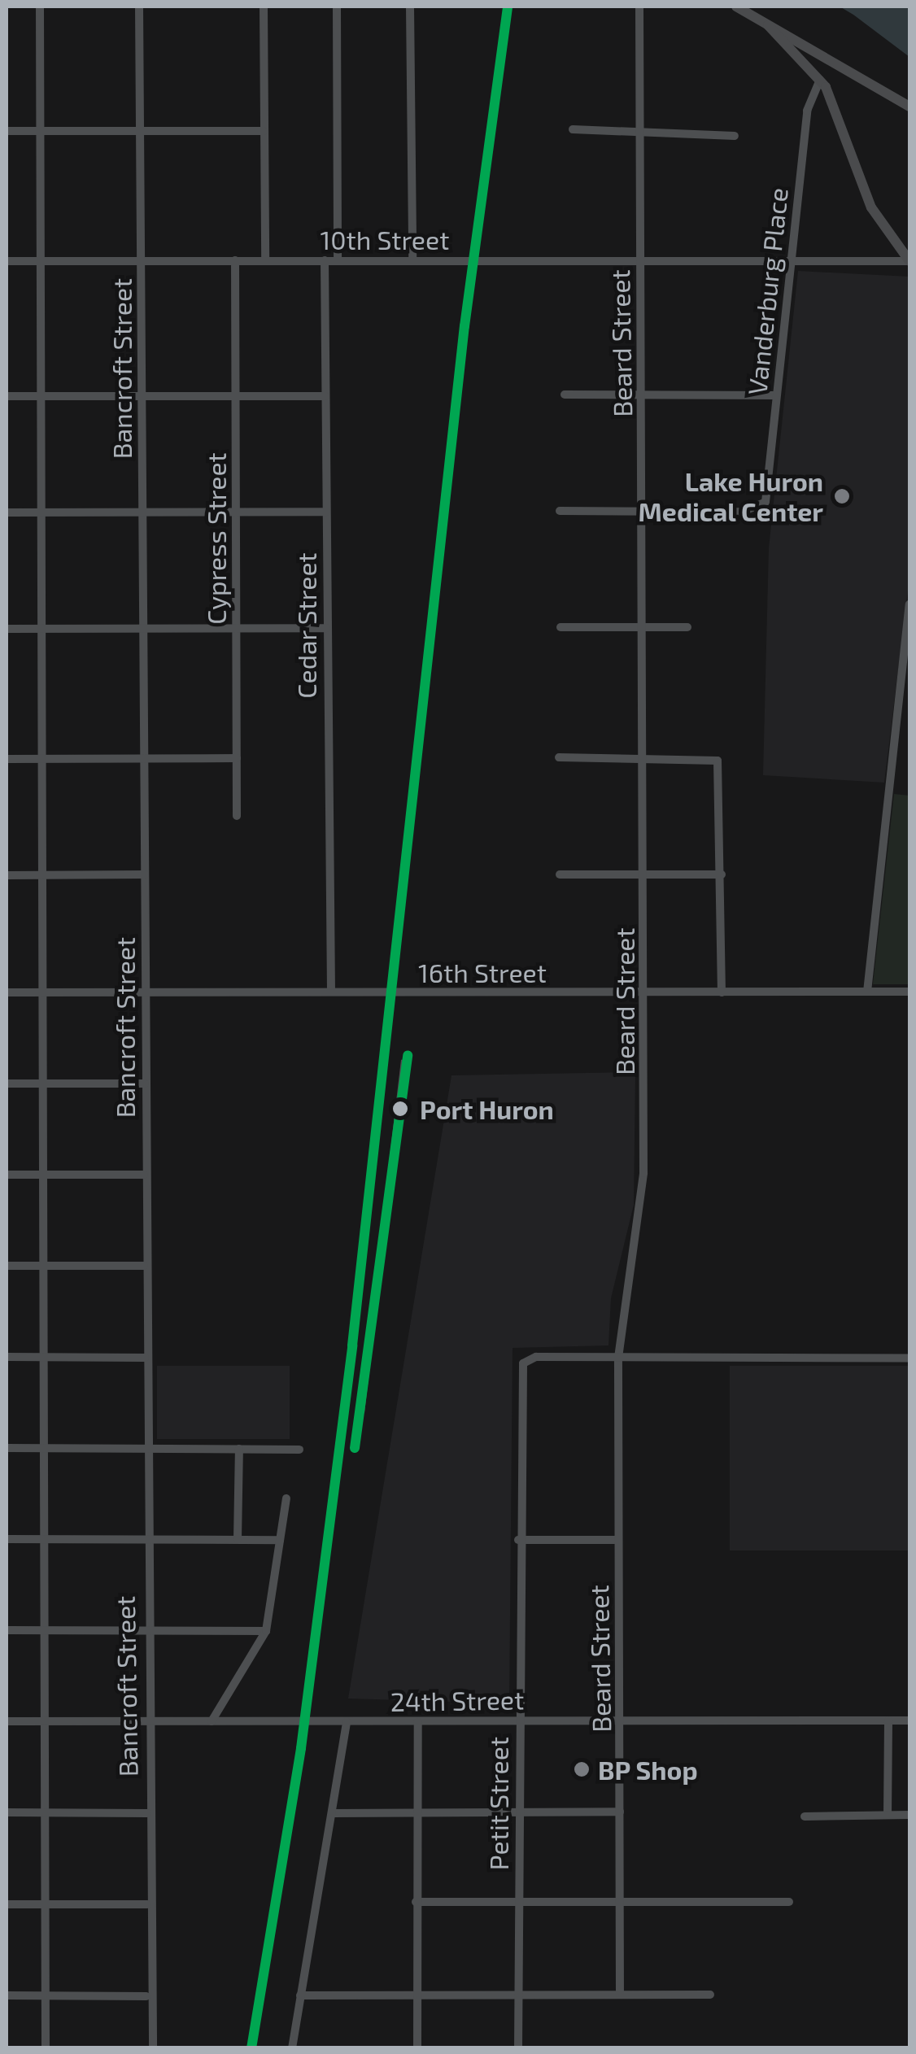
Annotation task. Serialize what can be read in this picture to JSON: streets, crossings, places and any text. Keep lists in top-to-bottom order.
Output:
{
  "streets": {
    "street": [
      "10th Street",
      "Vanderburg Place",
      "Beard Street",
      "Bancroft Street",
      "Cypress Street",
      "Cedar Street",
      "16th Street",
      "24th Street",
      "Petit Street"
    ]
  },
  "crossings": [
    ["10th Street", "Vanderburg Place"],
    ["10th Street", "Beard Street"],
    ["10th Street", "Bancroft Street"],
    ["10th Street", "Cypress Street"],
    ["10th Street", "Cedar Street"],
    ["Vanderburg Place", "Beard Street"],
    ["Beard Street", "16th Street"],
    ["Beard Street", "24th Street"],
    ["Beard Street", "Petit Street"],
    ["Bancroft Street", "16th Street"],
    ["Bancroft Street", "24th Street"],
    ["Cedar Street", "16th Street"],
    ["24th Street", "Petit Street"]
  ],
  "places": ["Lake Huron Medical Center", "Port Huron", "BP Shop"]
}
